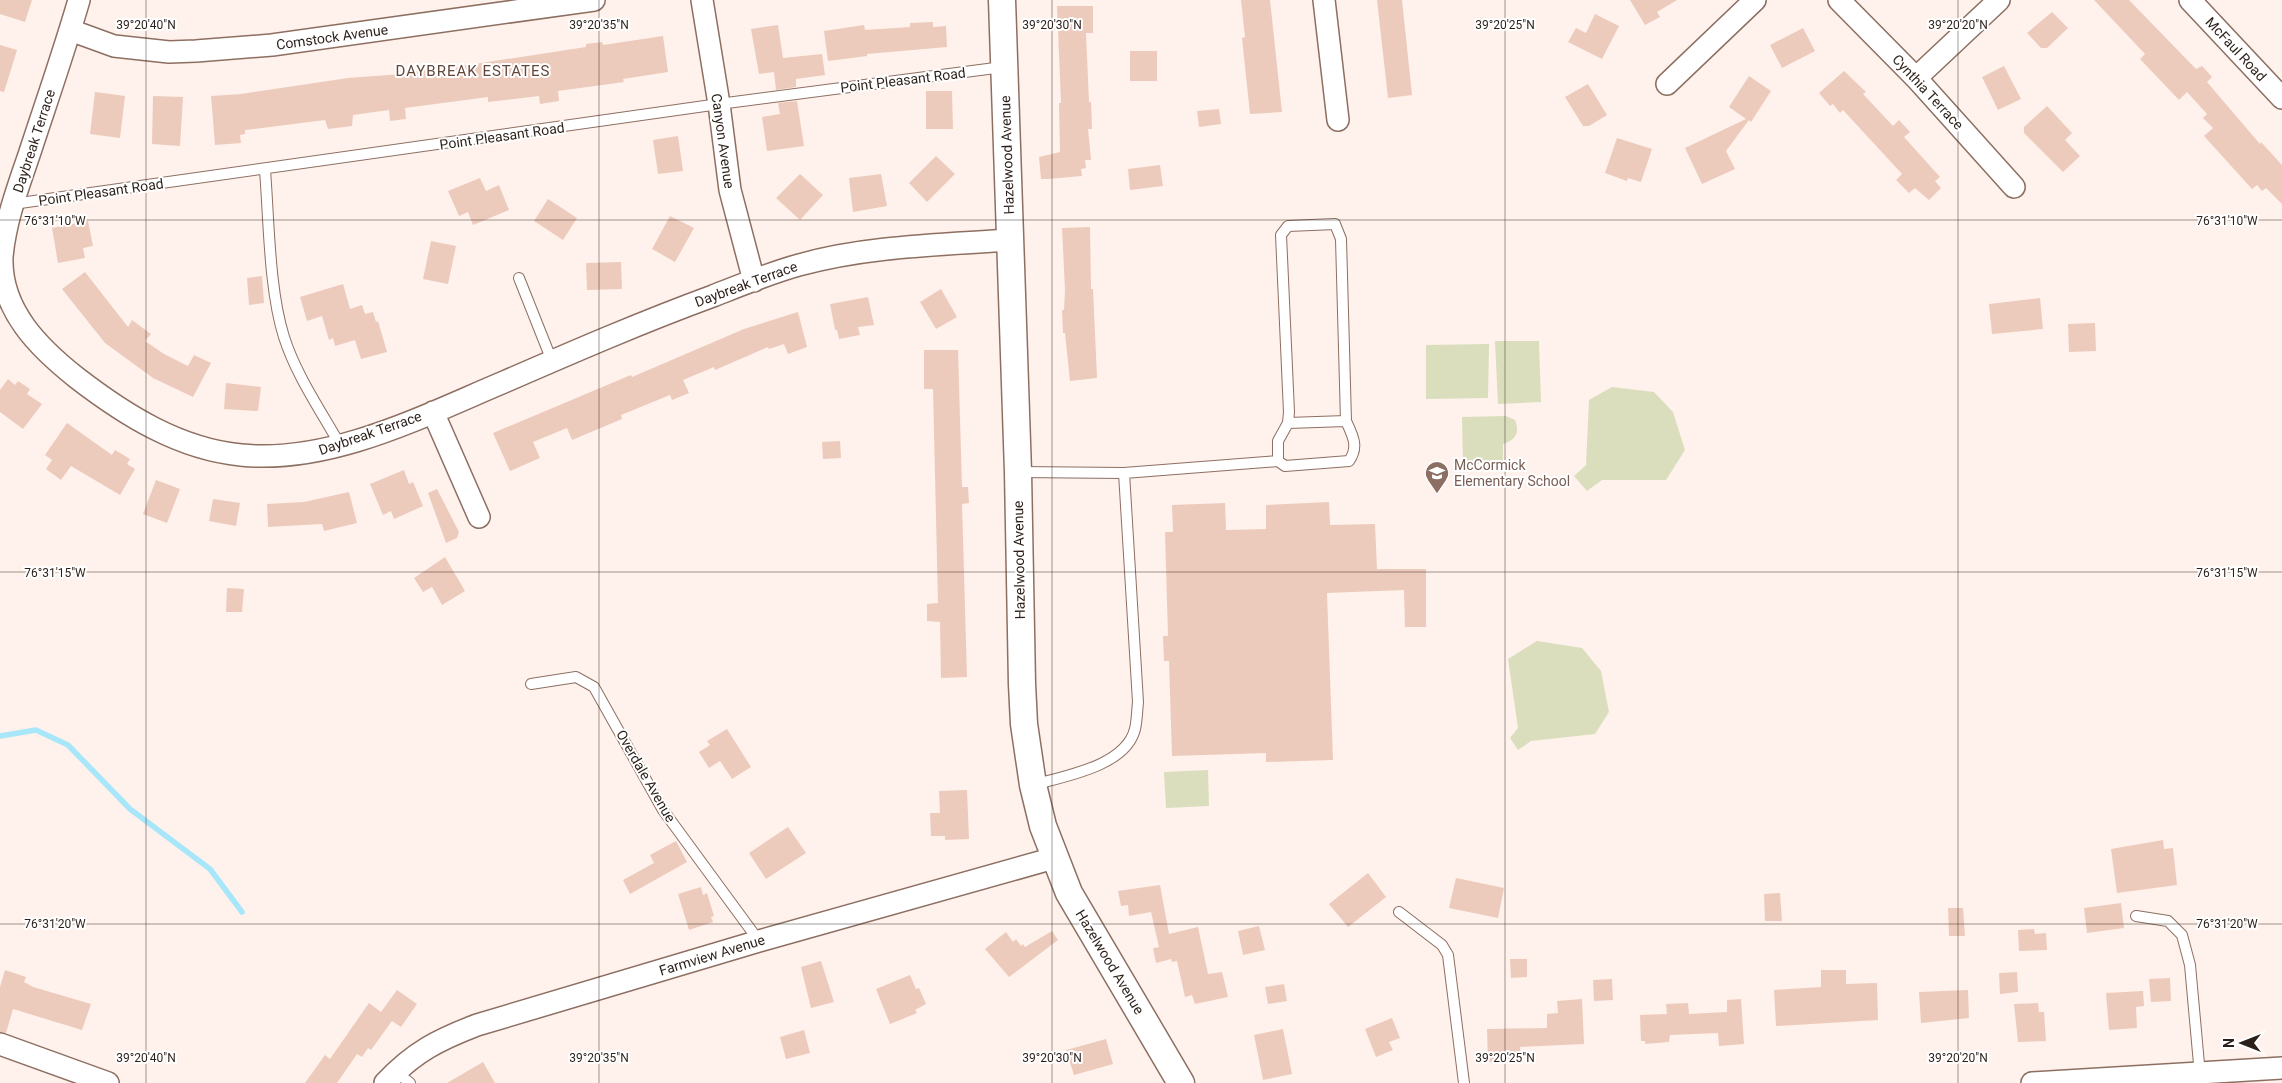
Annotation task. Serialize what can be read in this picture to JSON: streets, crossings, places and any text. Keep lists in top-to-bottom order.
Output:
{
  "streets": {
    "street": [
      "Comstock Avenue",
      "McFaul Road",
      "Cynthia Terrace",
      "Daybreak Terrace",
      "Canyon Avenue",
      "Hazelwood Avenue",
      "Farmview Avenue"
    ],
    "lane": ["Point Pleasant Road", "Overdale Avenue"]
  },
  "crossings": [
    ["Comstock Avenue", "Daybreak Terrace"],
    ["Point Pleasant Road", "Daybreak Terrace"],
    ["Point Pleasant Road", "Canyon Avenue"],
    ["Point Pleasant Road", "Hazelwood Avenue"],
    ["Daybreak Terrace", "Canyon Avenue"],
    ["Daybreak Terrace", "Hazelwood Avenue"],
    ["Hazelwood Avenue", "Farmview Avenue"],
    ["Overdale Avenue", "Farmview Avenue"]
  ],
  "districts": ["DAYBREAK ESTATES"],
  "places": {
    "school or university": ["McCormick Elementary School"]
  },
  "north": "left",
  "coordinates": [
    "39°20'40\"N",
    "39°20'35\"N",
    "39°20'30\"N",
    "39°20'25\"N",
    "39°20'20\"N",
    "76°31'10\"W",
    "76°31'15\"W",
    "76°31'20\"W"
  ]
}
